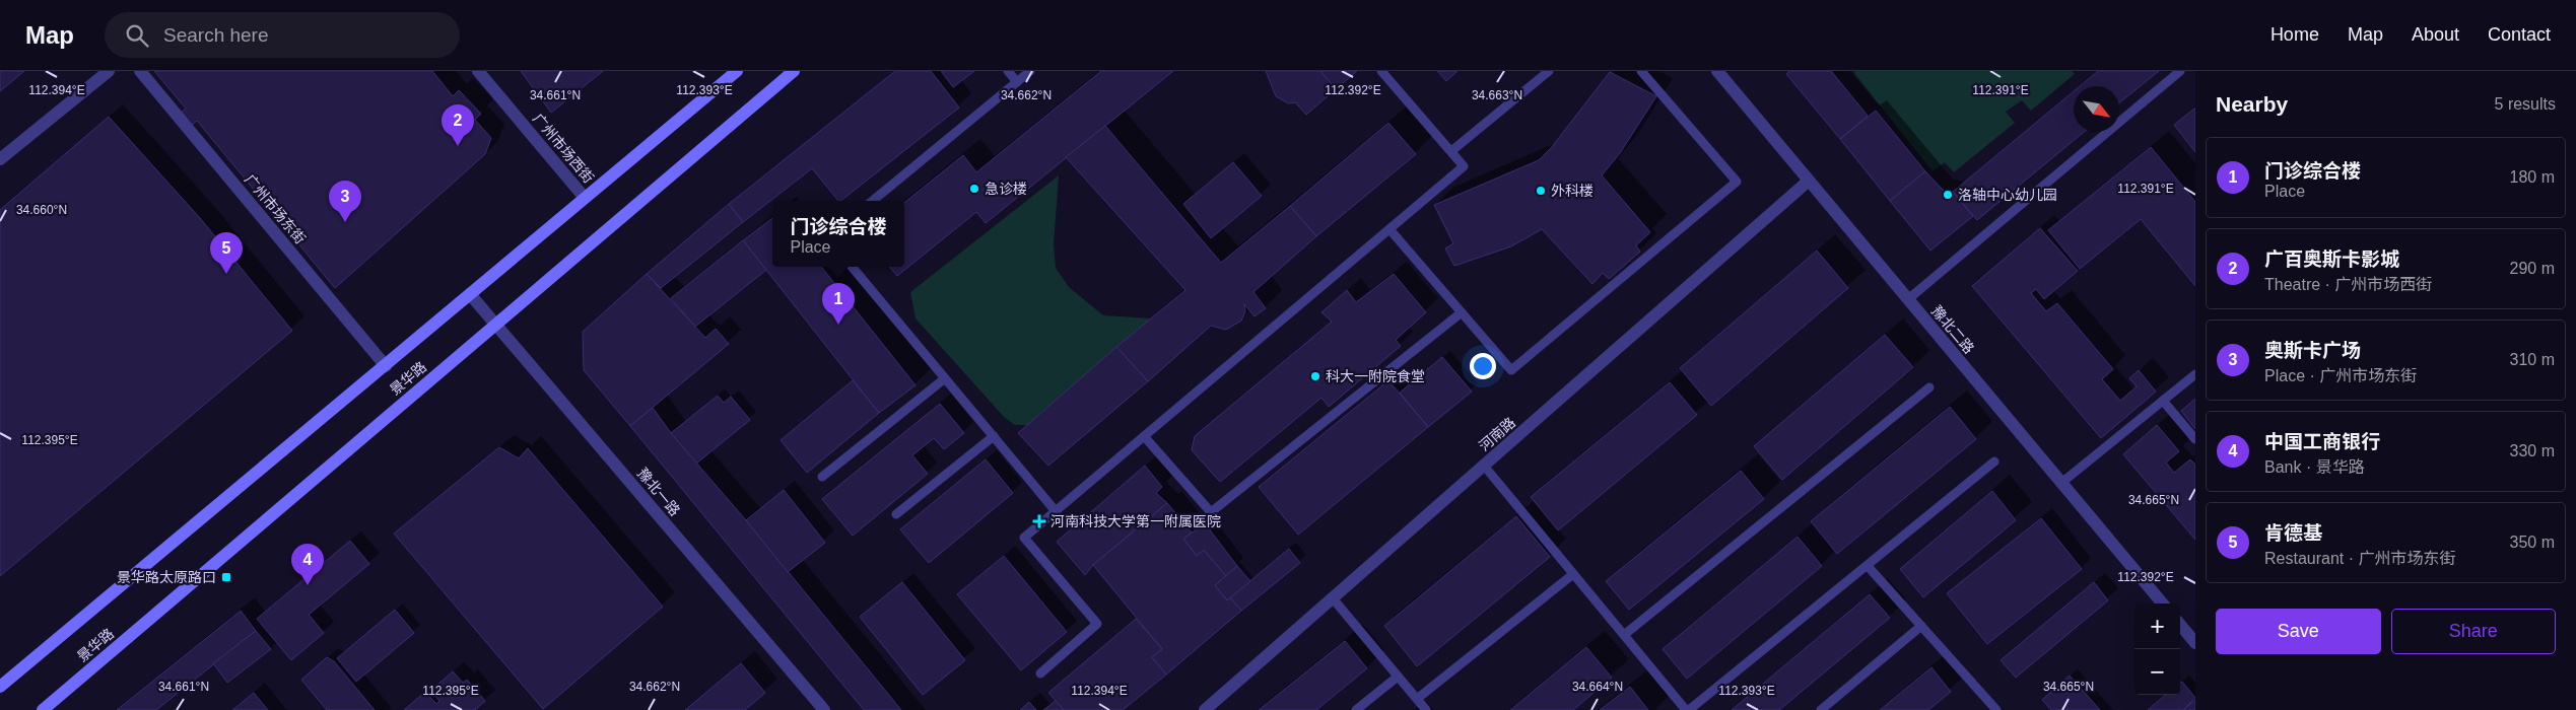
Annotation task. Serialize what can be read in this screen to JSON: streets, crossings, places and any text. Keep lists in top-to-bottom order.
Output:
{
  "streets": {
    "main road": ["景华路"],
    "street": [
      "广州市场西街",
      "广州市场东街",
      "豫北二路",
      "河南路",
      "豫北一路"
    ]
  },
  "crossings": [
    ["广州市场西街", "景华路"],
    ["广州市场东街", "景华路"],
    ["豫北二路", "河南路"],
    ["景华路", "豫北一路"]
  ],
  "places": {
    "other": [
      "急诊楼",
      "外科楼",
      "洛轴中心幼儿园",
      "科大一附院食堂"
    ],
    "health": ["河南科技大学第一附属医院"],
    "transit": ["景华路太原路口"]
  },
  "north": "bottom right",
  "page": {
    "header": "Map",
    "search": "Search here",
    "nav": [
      "Home",
      "Map",
      "About",
      "Contact"
    ],
    "heading": ["Nearby", "5 results"],
    "pins": [
      "2",
      "3",
      "5",
      "1",
      "4"
    ],
    "list": [
      {
        "mark": "1",
        "name": "门诊综合楼",
        "note": "Place",
        "value": "180 m"
      },
      {
        "mark": "2",
        "name": "广百奥斯卡影城",
        "note": "Theatre · 广州市场西街",
        "value": "290 m"
      },
      {
        "mark": "3",
        "name": "奥斯卡广场",
        "note": "Place · 广州市场东街",
        "value": "310 m"
      },
      {
        "mark": "4",
        "name": "中国工商银行",
        "note": "Bank · 景华路",
        "value": "330 m"
      },
      {
        "mark": "5",
        "name": "肯德基",
        "note": "Restaurant · 广州市场东街",
        "value": "350 m"
      }
    ],
    "popup": ["门诊综合楼", "Place"],
    "buttons": ["Save", "Share"],
    "map_buttons": ["+", "−"]
  },
  "coordinates": [
    "112.391°E",
    "112.394°E",
    "112.393°E",
    "112.392°E",
    "34.661°N",
    "34.662°N",
    "34.663°N",
    "34.660°N",
    "112.395°E",
    "34.665°N",
    "34.664°N"
  ]
}
